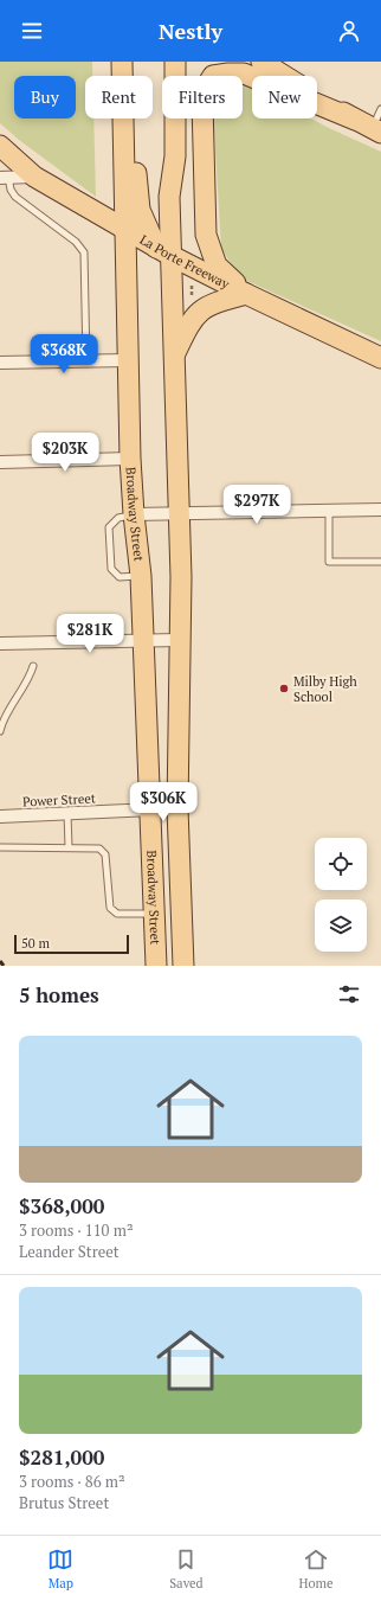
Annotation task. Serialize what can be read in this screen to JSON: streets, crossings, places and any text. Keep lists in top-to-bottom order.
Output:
{
  "streets": {
    "main road": ["La Porte Freeway", "Broadway Street"],
    "street": ["Power Street"]
  },
  "crossings": [
    ["La Porte Freeway", "Broadway Street"],
    ["Broadway Street", "Power Street"]
  ],
  "places": ["Milby High School"],
  "scale_bar": "50 m",
  "page": {
    "header": "Nestly",
    "chip": [
      "Buy",
      "Rent",
      "Filters",
      "New"
    ],
    "price": [
      "$368K",
      "$203K",
      "$297K",
      "$281K",
      "$306K"
    ],
    "scale": "50 m",
    "heading": "5 homes",
    "list": [
      {
        "name": "$368,000",
        "note": "3 rooms · 110 m² · Leander Street"
      },
      {
        "name": "$281,000",
        "note": "3 rooms · 86 m² · Brutus Street"
      }
    ],
    "tabs": ["Map", "Saved", "Home"]
  }
}
